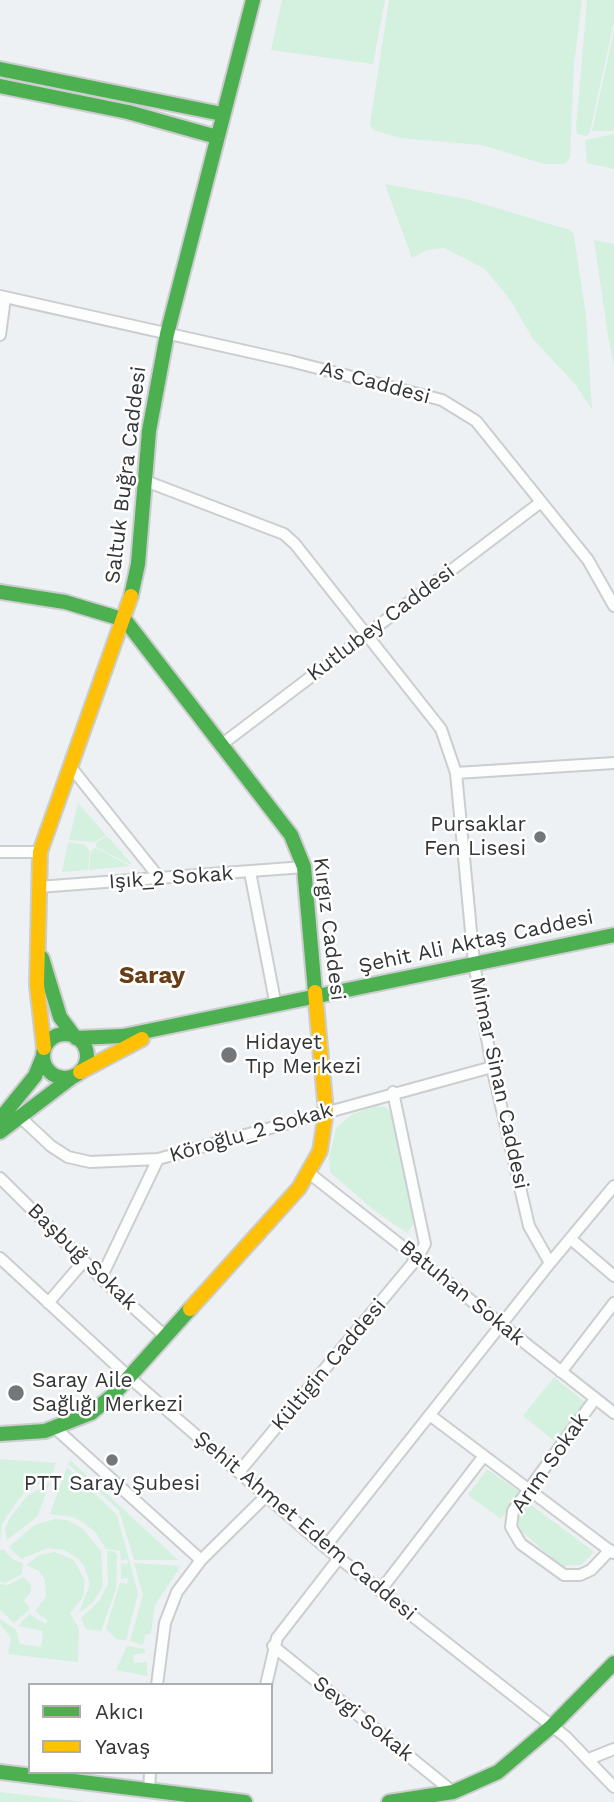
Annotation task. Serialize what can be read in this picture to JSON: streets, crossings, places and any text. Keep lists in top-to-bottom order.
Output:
{
  "streets": {
    "street": [
      "As Caddesi",
      "Saltuk Buğra Caddesi",
      "Kutlubey Caddesi",
      "Işık_2 Sokak",
      "Kırgız Caddesi",
      "Şehit Ali Aktaş Caddesi",
      "Mimar Sinan Caddesi",
      "Köroğlu_2 Sokak",
      "Başbuğ Sokak",
      "Batuhan Sokak",
      "Kültigin Caddesi",
      "Arım Sokak",
      "Şehit Ahmet Edem Caddesi",
      "Sevgi Sokak"
    ]
  },
  "crossings": [
    ["As Caddesi", "Saltuk Buğra Caddesi"],
    ["As Caddesi", "Kutlubey Caddesi"],
    ["Saltuk Buğra Caddesi", "Işık_2 Sokak"],
    ["Saltuk Buğra Caddesi", "Kırgız Caddesi"],
    ["Saltuk Buğra Caddesi", "Şehit Ali Aktaş Caddesi"],
    ["Saltuk Buğra Caddesi", "Mimar Sinan Caddesi"],
    ["Kutlubey Caddesi", "Kırgız Caddesi"],
    ["Kutlubey Caddesi", "Mimar Sinan Caddesi"],
    ["Işık_2 Sokak", "Kırgız Caddesi"],
    ["Kırgız Caddesi", "Şehit Ali Aktaş Caddesi"],
    ["Kırgız Caddesi", "Köroğlu_2 Sokak"],
    ["Kırgız Caddesi", "Başbuğ Sokak"],
    ["Kırgız Caddesi", "Batuhan Sokak"],
    ["Kırgız Caddesi", "Şehit Ahmet Edem Caddesi"],
    ["Şehit Ali Aktaş Caddesi", "Mimar Sinan Caddesi"],
    ["Şehit Ali Aktaş Caddesi", "Köroğlu_2 Sokak"],
    ["Mimar Sinan Caddesi", "Köroğlu_2 Sokak"],
    ["Batuhan Sokak", "Kültigin Caddesi"],
    ["Batuhan Sokak", "Arım Sokak"],
    ["Kültigin Caddesi", "Şehit Ahmet Edem Caddesi"]
  ],
  "districts": ["Saray"],
  "places": [
    "Pursaklar Fen Lisesi",
    "Hidayet Tıp Merkezi",
    "Saray Aile Sağlığı Merkezi",
    "PTT Saray Şubesi"
  ],
  "legend": ["Akıcı", "Yavaş"]
}
